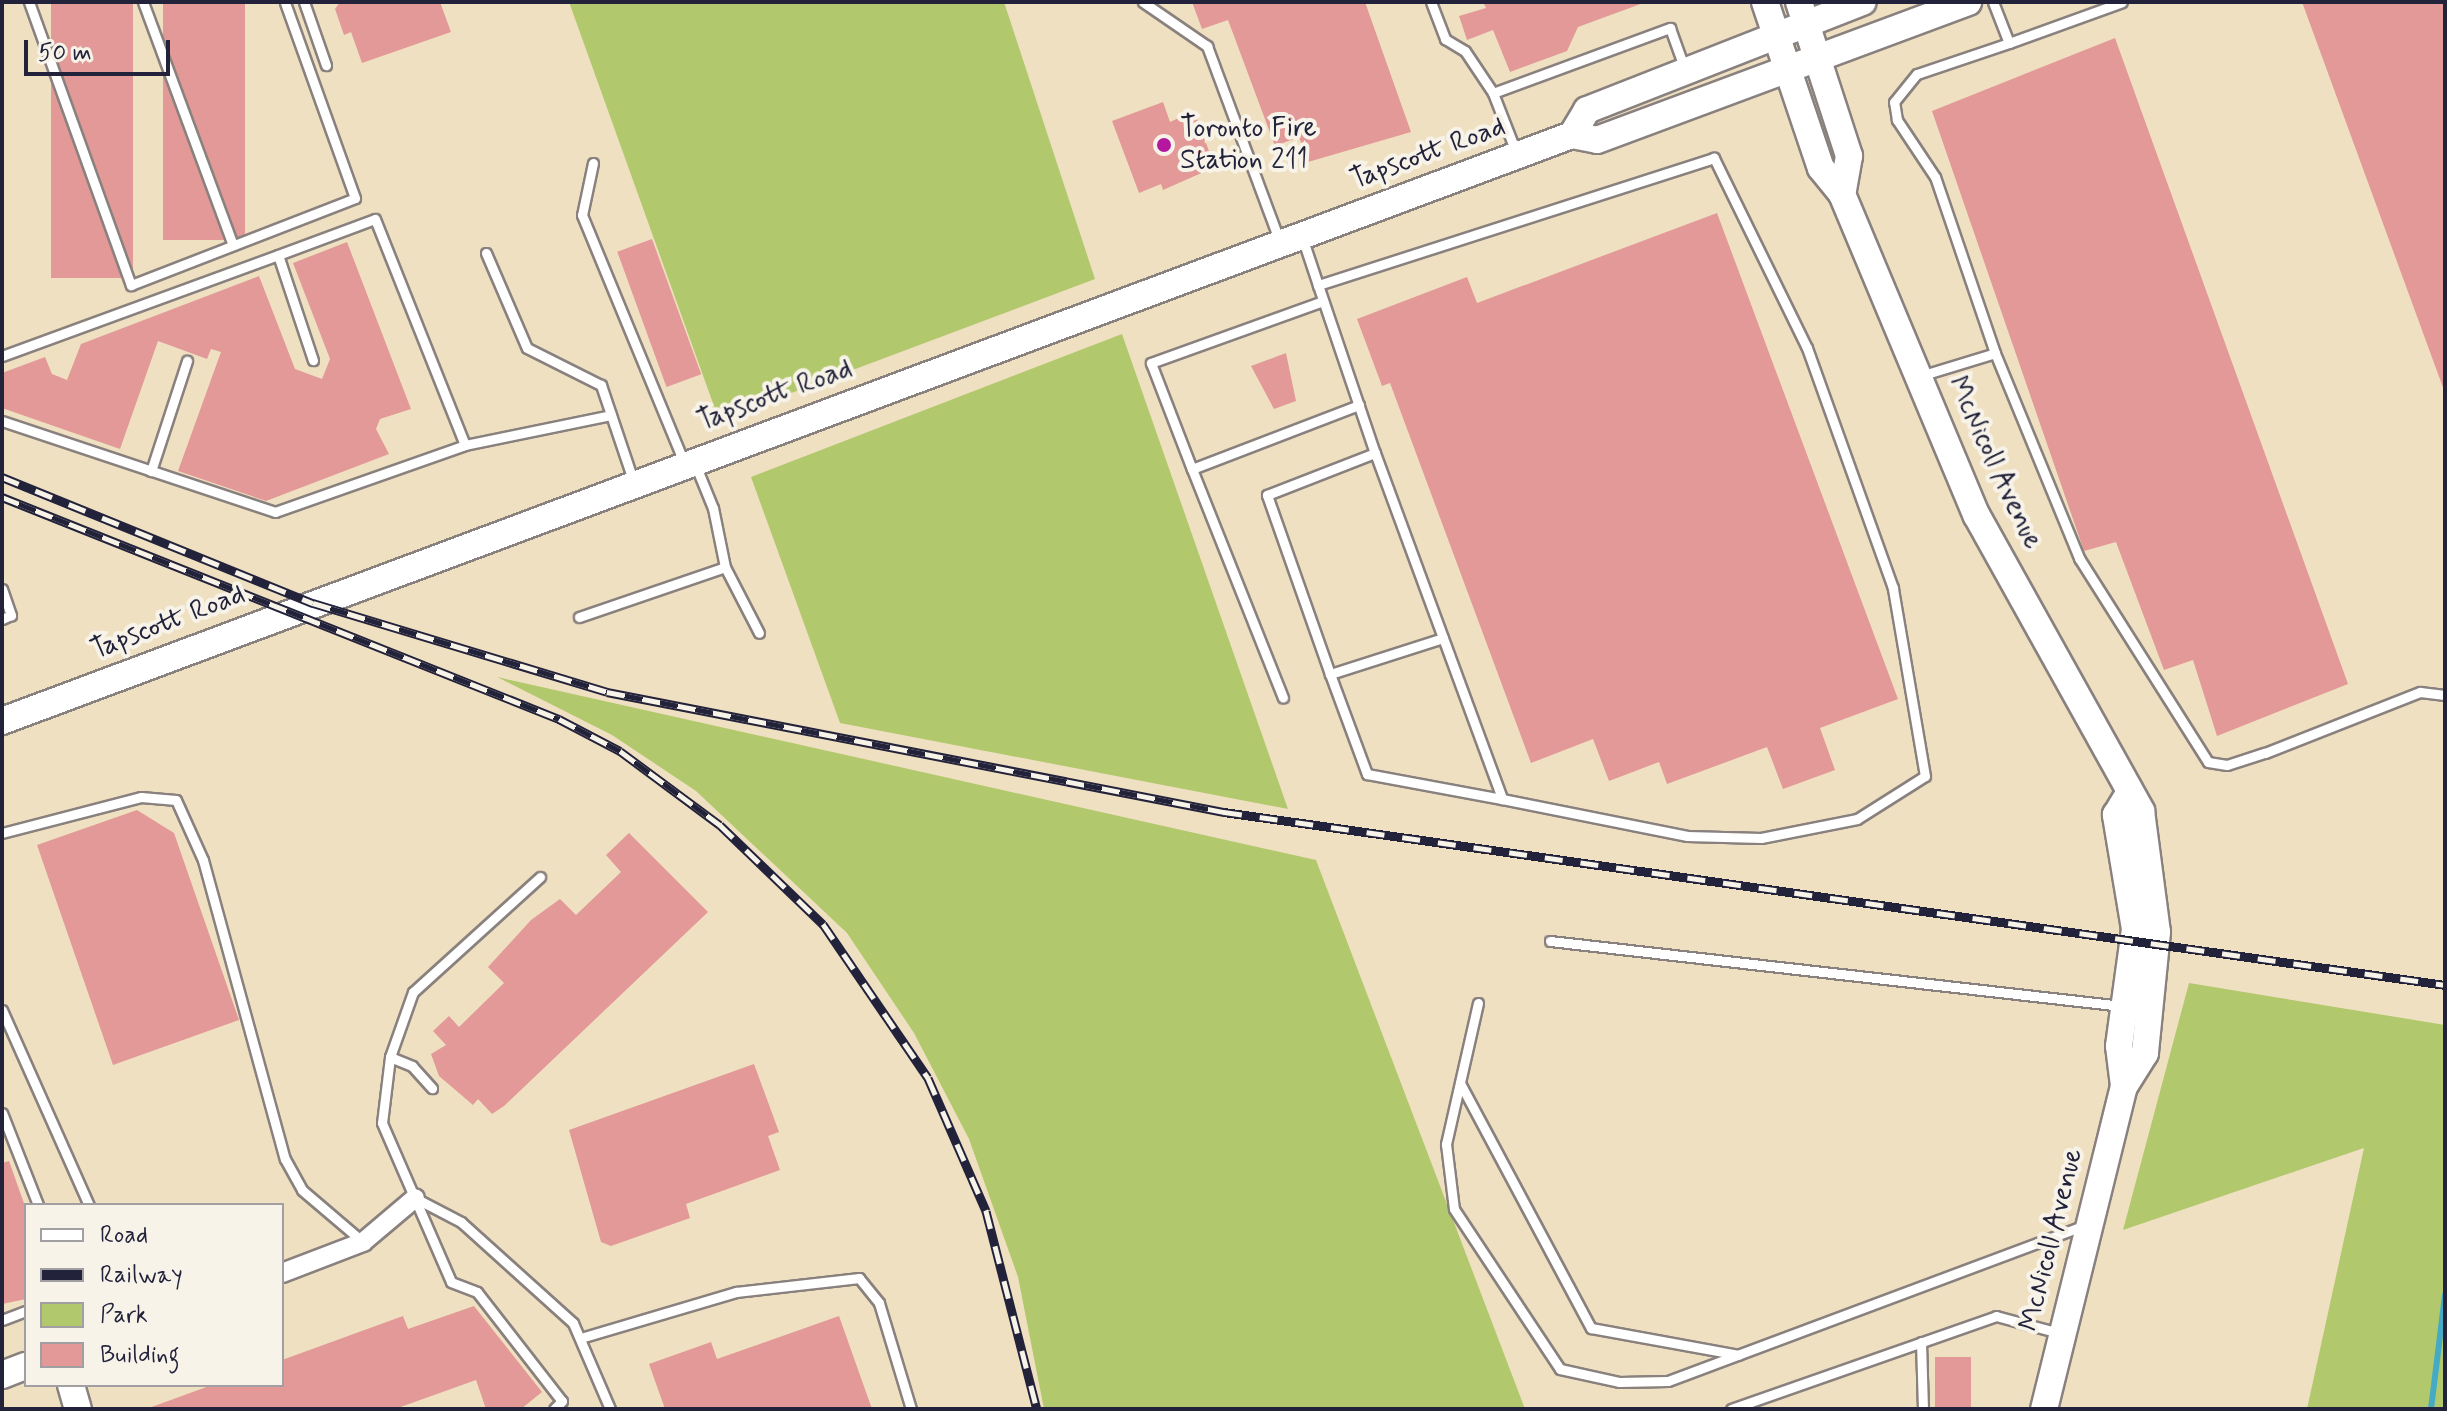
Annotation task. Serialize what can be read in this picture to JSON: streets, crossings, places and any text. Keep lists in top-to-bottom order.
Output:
{
  "streets": {
    "street": ["Tapscott Road", "McNicoll Avenue"]
  },
  "crossings": [
    ["Tapscott Road", "McNicoll Avenue"]
  ],
  "places": ["Toronto Fire Station 211"],
  "legend": [
    "Road",
    "Railway",
    "Park",
    "Building"
  ],
  "scale_bar": "50 m"
}
